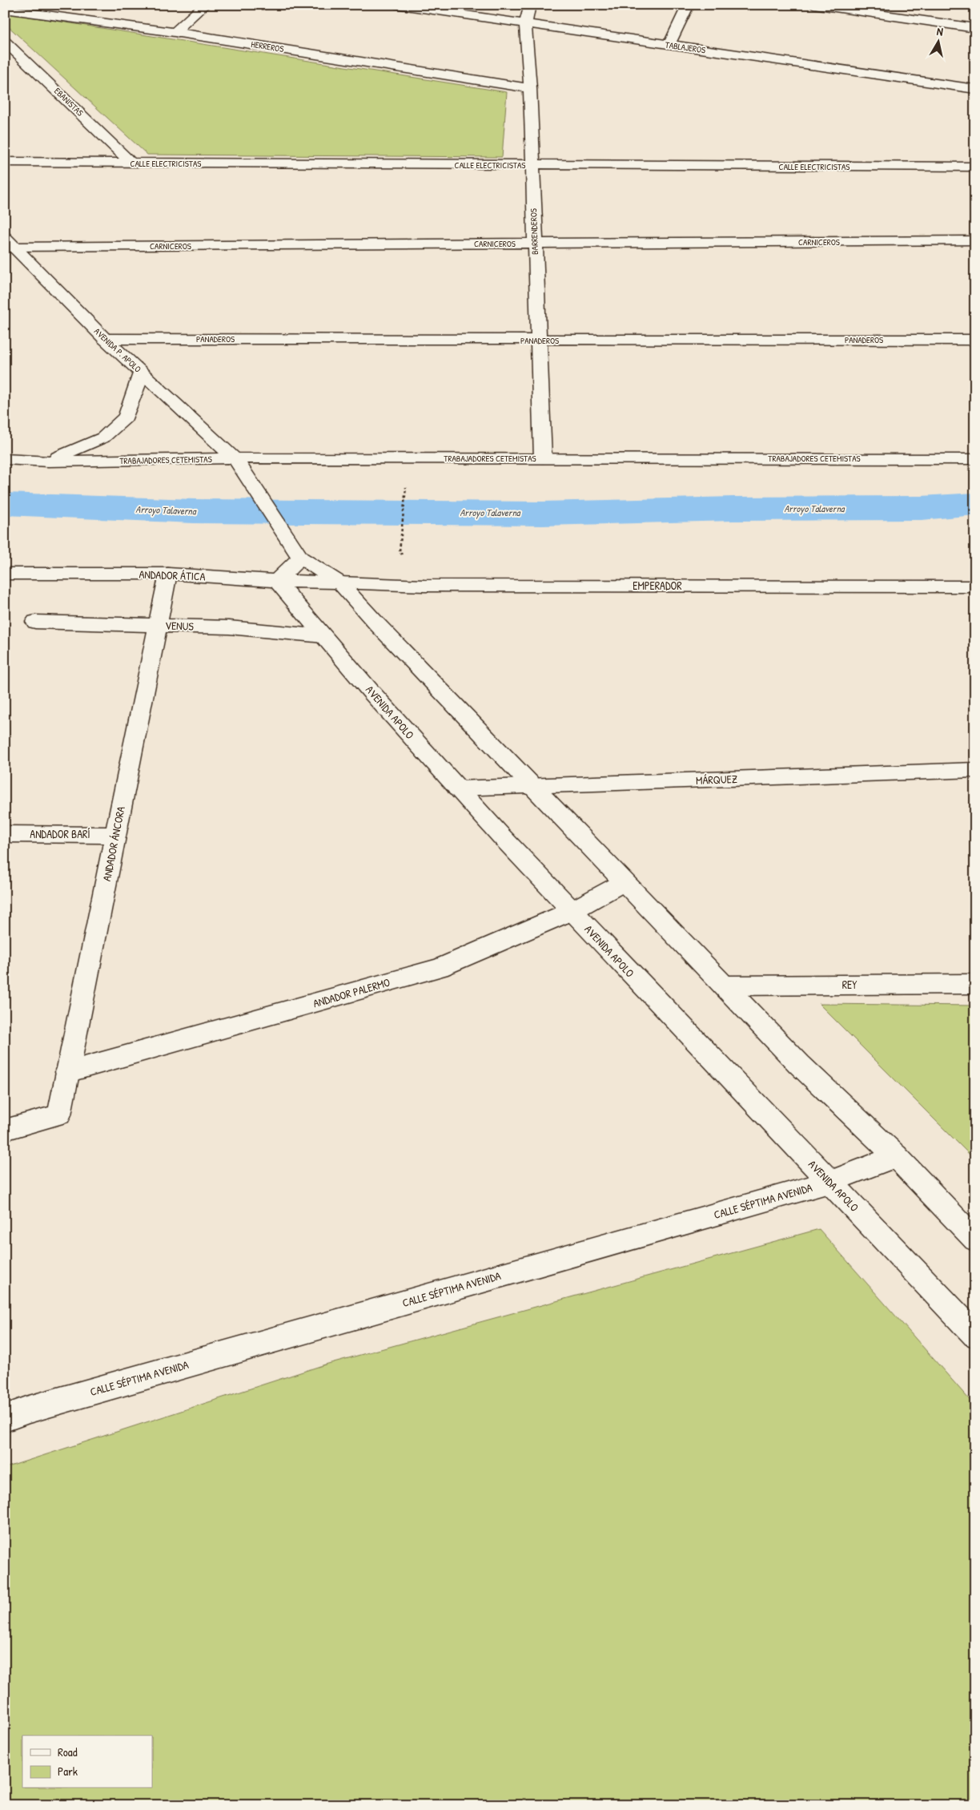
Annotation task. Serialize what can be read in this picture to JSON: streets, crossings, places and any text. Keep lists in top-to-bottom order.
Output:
{
  "streets": {
    "street": [
      "HERREROS",
      "TABLAJEROS",
      "EBANISTAS",
      "CALLE ELECTRICISTAS",
      "BARRENDEROS",
      "CARNICEROS",
      "PANADEROS",
      "AVENIDA P. APOLO",
      "TRABAJADORES CETEMISTAS",
      "ANDADOR ÁTICA",
      "EMPERADOR",
      "VENUS",
      "AVENIDA APOLO",
      "MÁRQUEZ",
      "ANDADOR BARÍ",
      "ANDADOR ÁNCORA",
      "REY",
      "ANDADOR PALERMO",
      "CALLE SÉPTIMA AVENIDA"
    ]
  },
  "crossings": [
    ["HERREROS", "BARRENDEROS"],
    ["TABLAJEROS", "BARRENDEROS"],
    ["EBANISTAS", "CALLE ELECTRICISTAS"],
    ["CALLE ELECTRICISTAS", "BARRENDEROS"],
    ["BARRENDEROS", "CARNICEROS"],
    ["BARRENDEROS", "PANADEROS"],
    ["BARRENDEROS", "TRABAJADORES CETEMISTAS"],
    ["CARNICEROS", "AVENIDA P. APOLO"],
    ["PANADEROS", "AVENIDA P. APOLO"],
    ["AVENIDA P. APOLO", "TRABAJADORES CETEMISTAS"],
    ["ANDADOR ÁTICA", "EMPERADOR"],
    ["ANDADOR ÁTICA", "AVENIDA APOLO"],
    ["ANDADOR ÁTICA", "ANDADOR ÁNCORA"],
    ["VENUS", "AVENIDA APOLO"],
    ["VENUS", "ANDADOR ÁNCORA"],
    ["AVENIDA APOLO", "MÁRQUEZ"],
    ["AVENIDA APOLO", "ANDADOR PALERMO"],
    ["AVENIDA APOLO", "CALLE SÉPTIMA AVENIDA"],
    ["ANDADOR BARÍ", "ANDADOR ÁNCORA"],
    ["ANDADOR ÁNCORA", "ANDADOR PALERMO"]
  ],
  "water": ["Arroyo Talaverna"],
  "legend": ["Road", "Park"],
  "north": "top"
}
